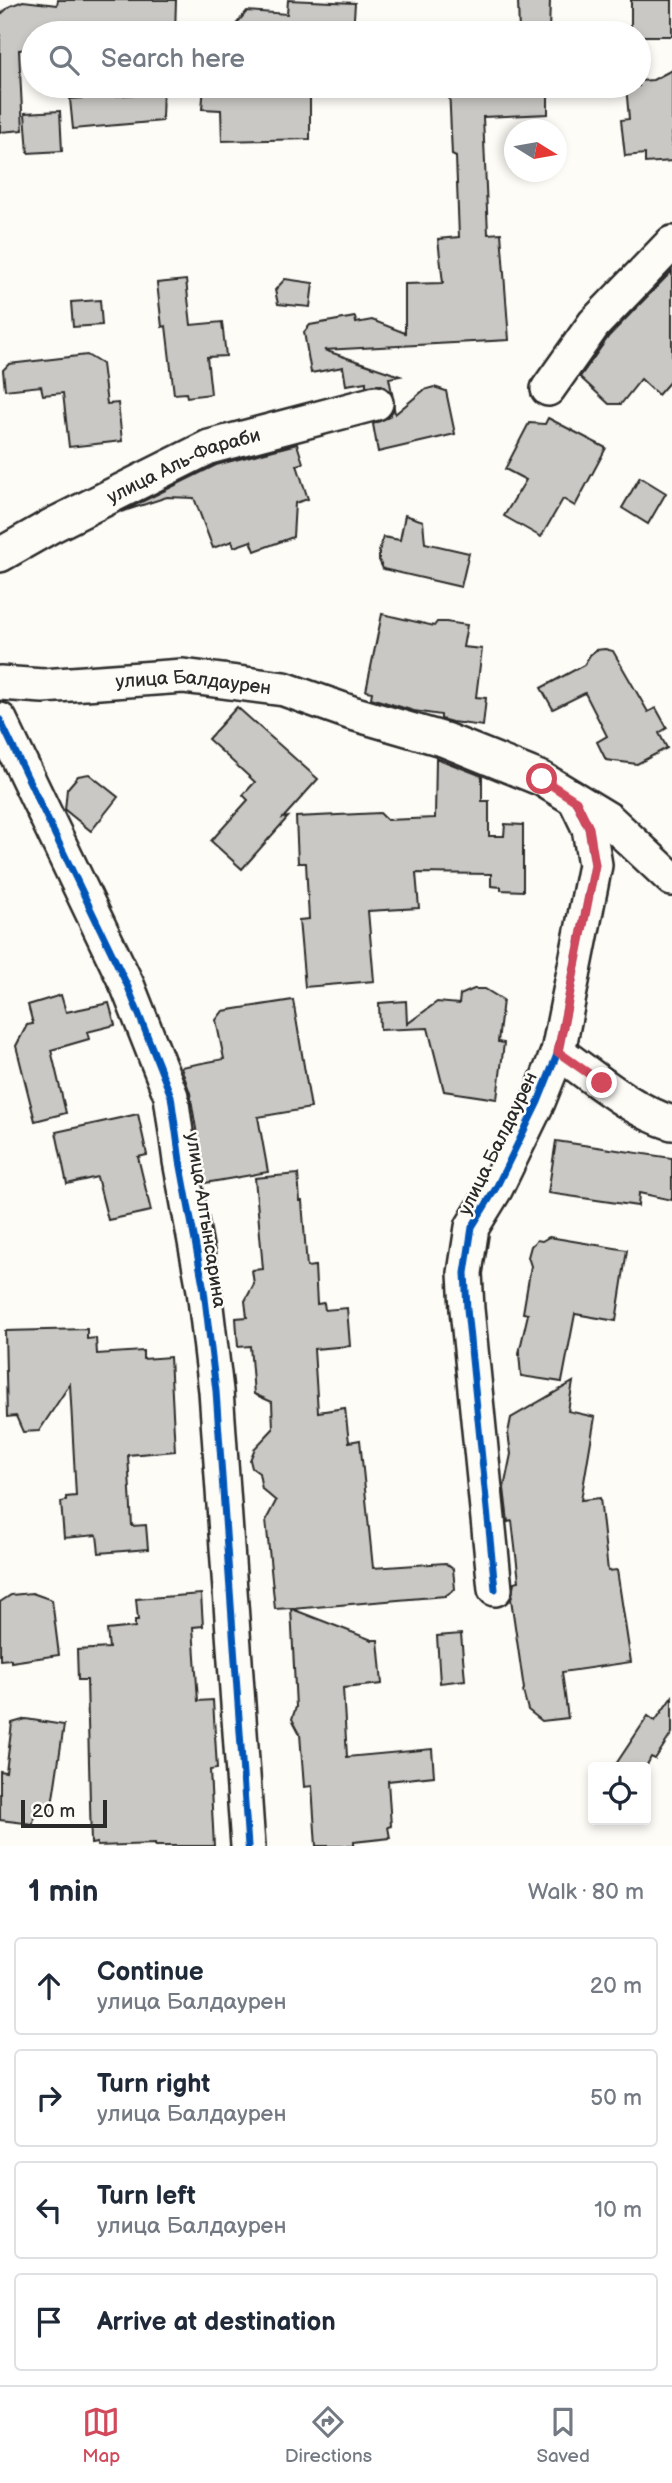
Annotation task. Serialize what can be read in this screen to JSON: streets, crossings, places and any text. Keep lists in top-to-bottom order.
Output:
{
  "streets": {
    "street": ["улица Аль-Фараби", "улица Балдаурен", "улица Алтынсарина"]
  },
  "scale_bar": "20 m",
  "north": "right",
  "page": {
    "search": "Search here",
    "scale": "20 m",
    "heading": ["1 min", "Walk · 80 m"],
    "list": [
      ["Continue", "улица Балдаурен", "20 m"],
      ["Turn right", "улица Балдаурен", "50 m"],
      ["Turn left", "улица Балдаурен", "10 m"],
      "Arrive at destination"
    ],
    "nav": ["Map", "Directions", "Saved"]
  }
}
